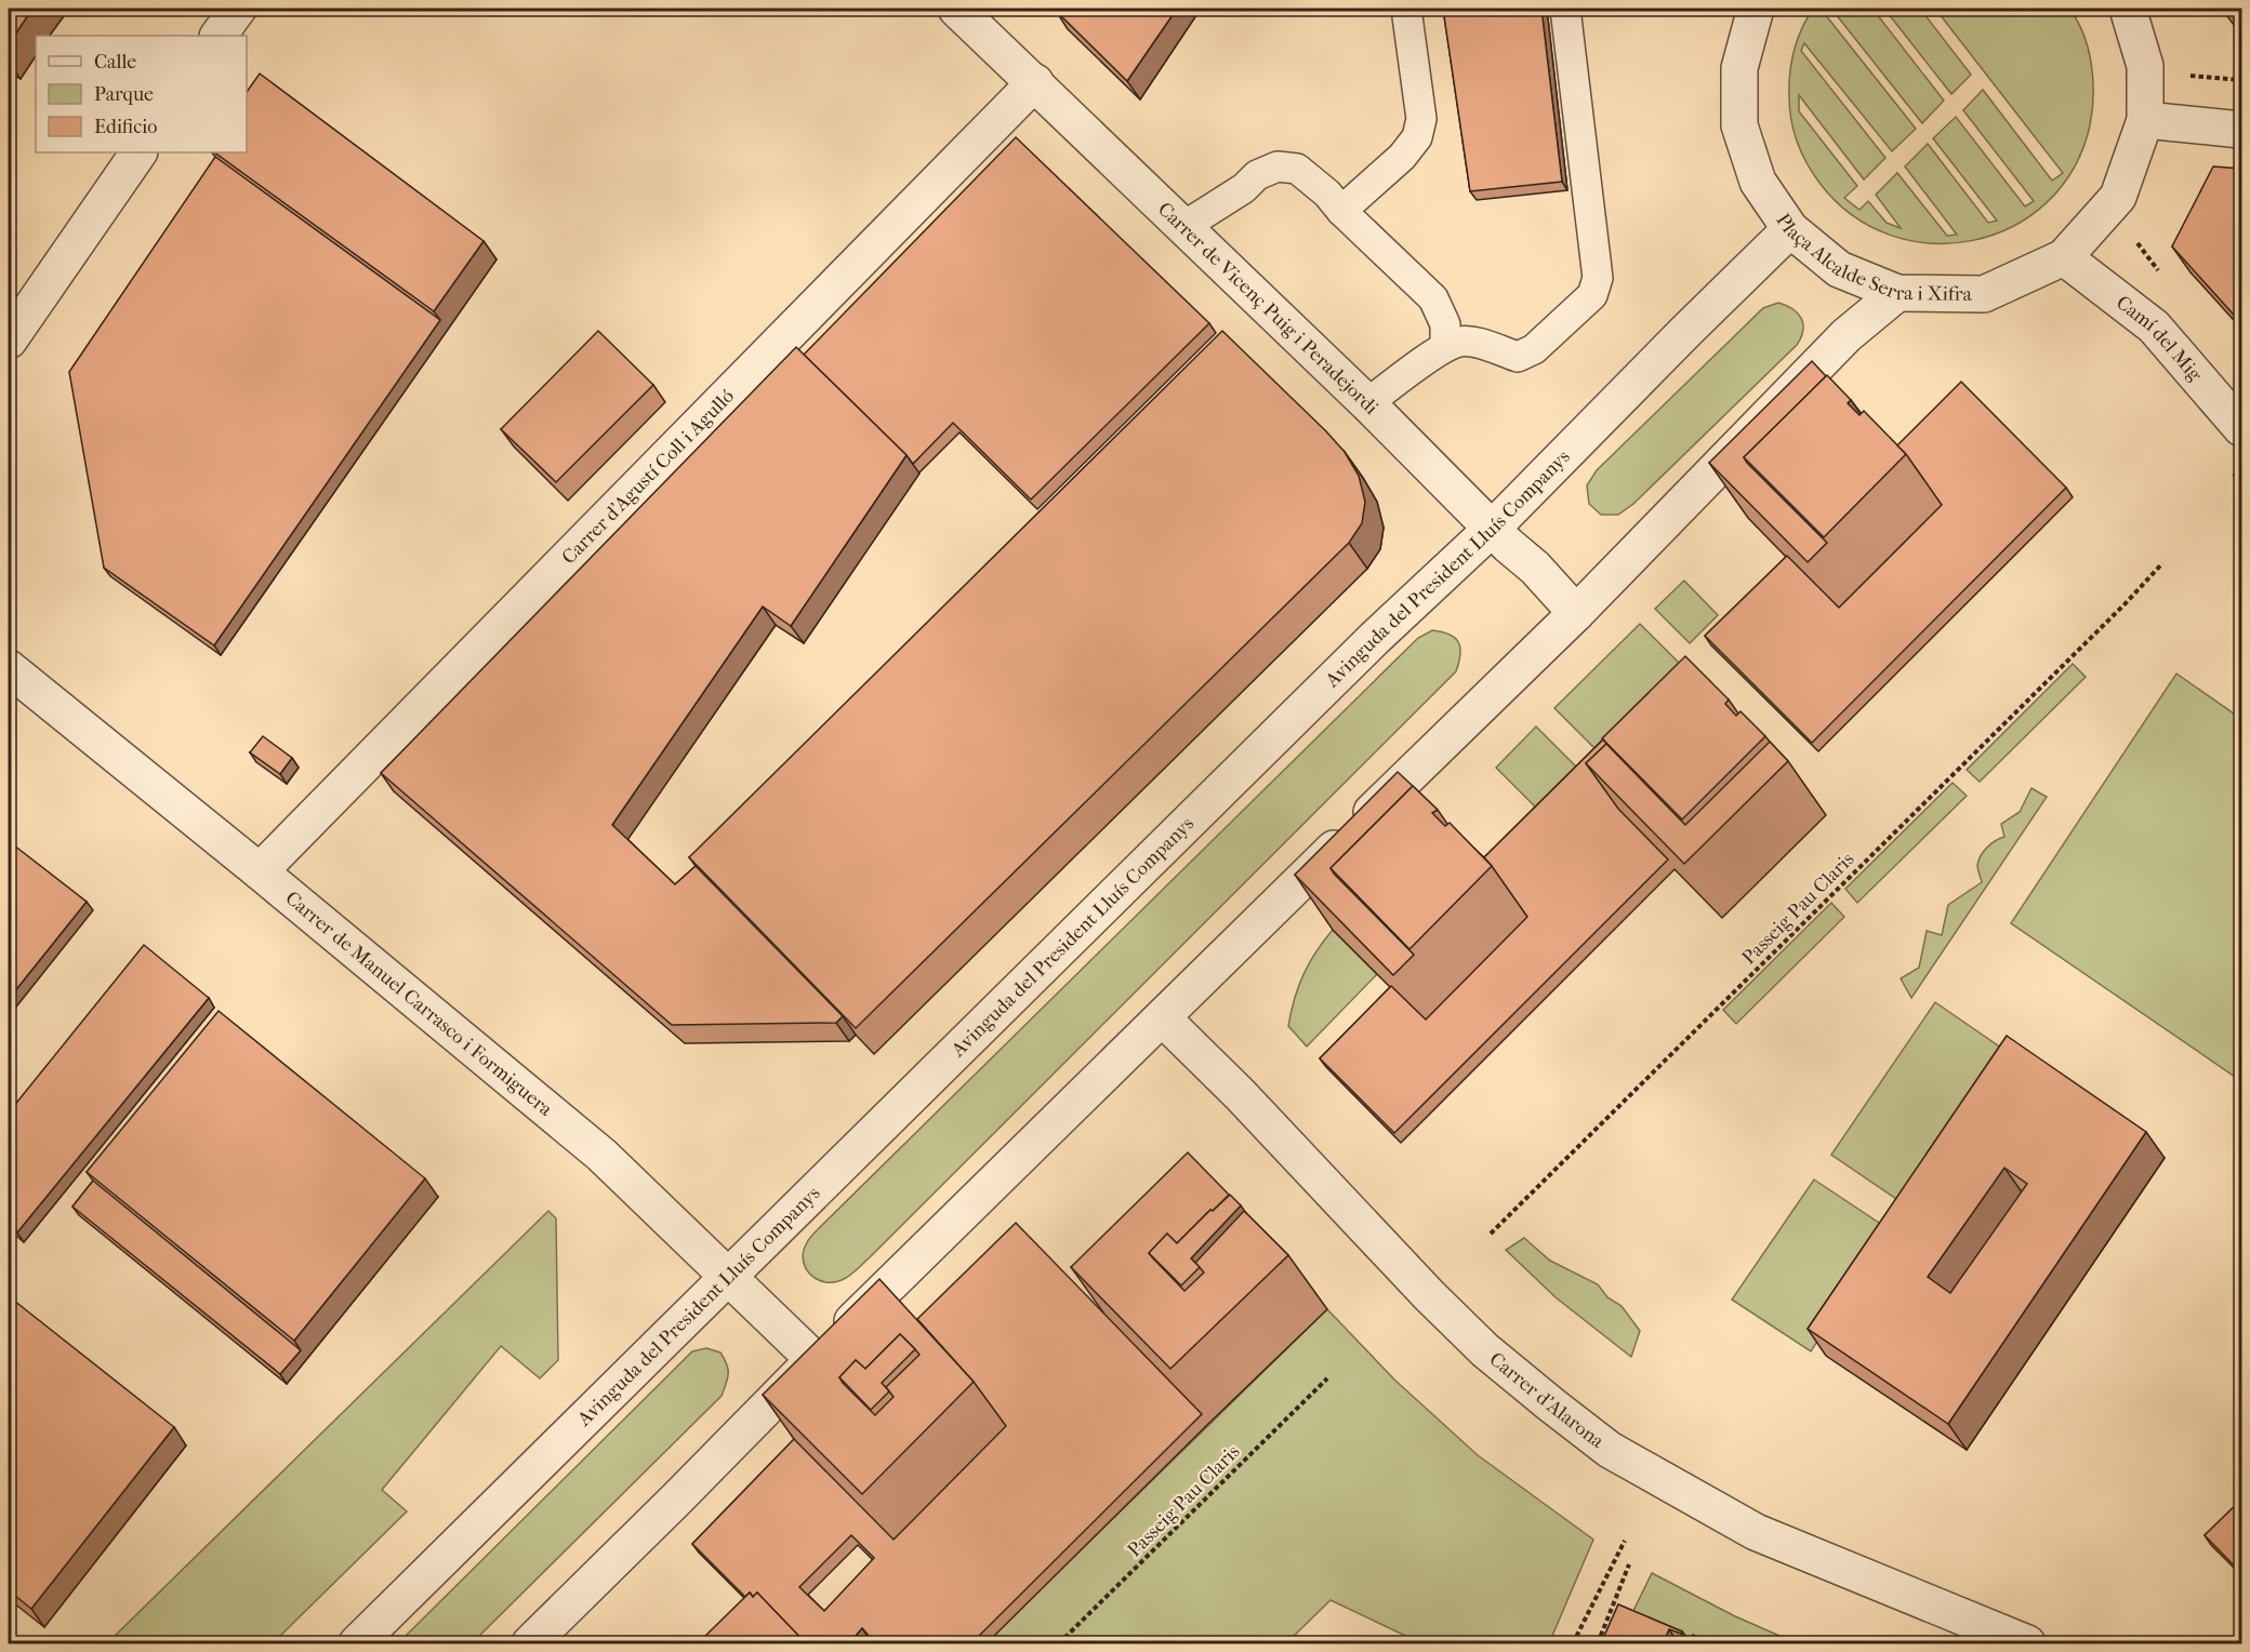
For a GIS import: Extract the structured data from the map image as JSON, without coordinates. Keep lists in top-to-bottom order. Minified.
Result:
{"streets":{"street":["Plaça Alcalde Serra i Xifra","Carrer de Vicenç Puig i Peradejordi","Camí del Mig","Carrer d'Agustí Coll i Agulló","Avinguda del President Lluís Companys","Carrer de Manuel Carrasco i Formiguera","Carrer d'Alarona"],"path":["Passeig Pau Claris"]},"crossings":[["Plaça Alcalde Serra i Xifra","Camí del Mig"],["Plaça Alcalde Serra i Xifra","Avinguda del President Lluís Companys"],["Carrer de Vicenç Puig i Peradejordi","Carrer d'Agustí Coll i Agulló"],["Carrer de Vicenç Puig i Peradejordi","Avinguda del President Lluís Companys"],["Carrer d'Agustí Coll i Agulló","Carrer de Manuel Carrasco i Formiguera"],["Avinguda del President Lluís Companys","Carrer de Manuel Carrasco i Formiguera"]],"legend":["Calle","Parque","Edificio"]}
